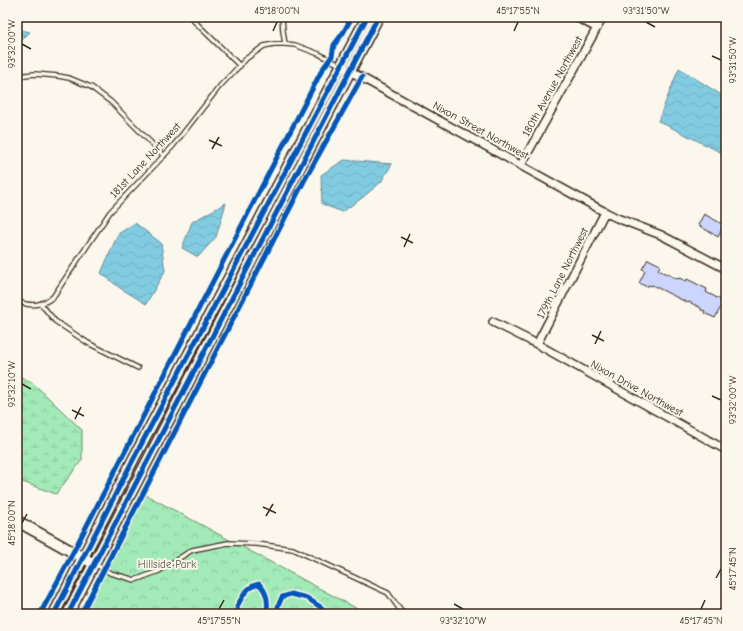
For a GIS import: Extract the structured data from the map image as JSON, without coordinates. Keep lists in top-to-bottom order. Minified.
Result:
{"streets":{"street":["180th Avenue Northwest","Nixon Street Northwest","179th Lane Northwest","Nixon Drive Northwest"],"lane":["181st Lane Northwest"]},"crossings":[["180th Avenue Northwest","Nixon Street Northwest"],["Nixon Street Northwest","181st Lane Northwest"],["Nixon Street Northwest","179th Lane Northwest"],["179th Lane Northwest","Nixon Drive Northwest"]],"parks":["Hillside Park"],"coordinates":["45°18'00\"N","45°17'55\"N","93°31'50\"W","93°32'00\"W","93°32'10\"W","45°17'45\"N"]}
